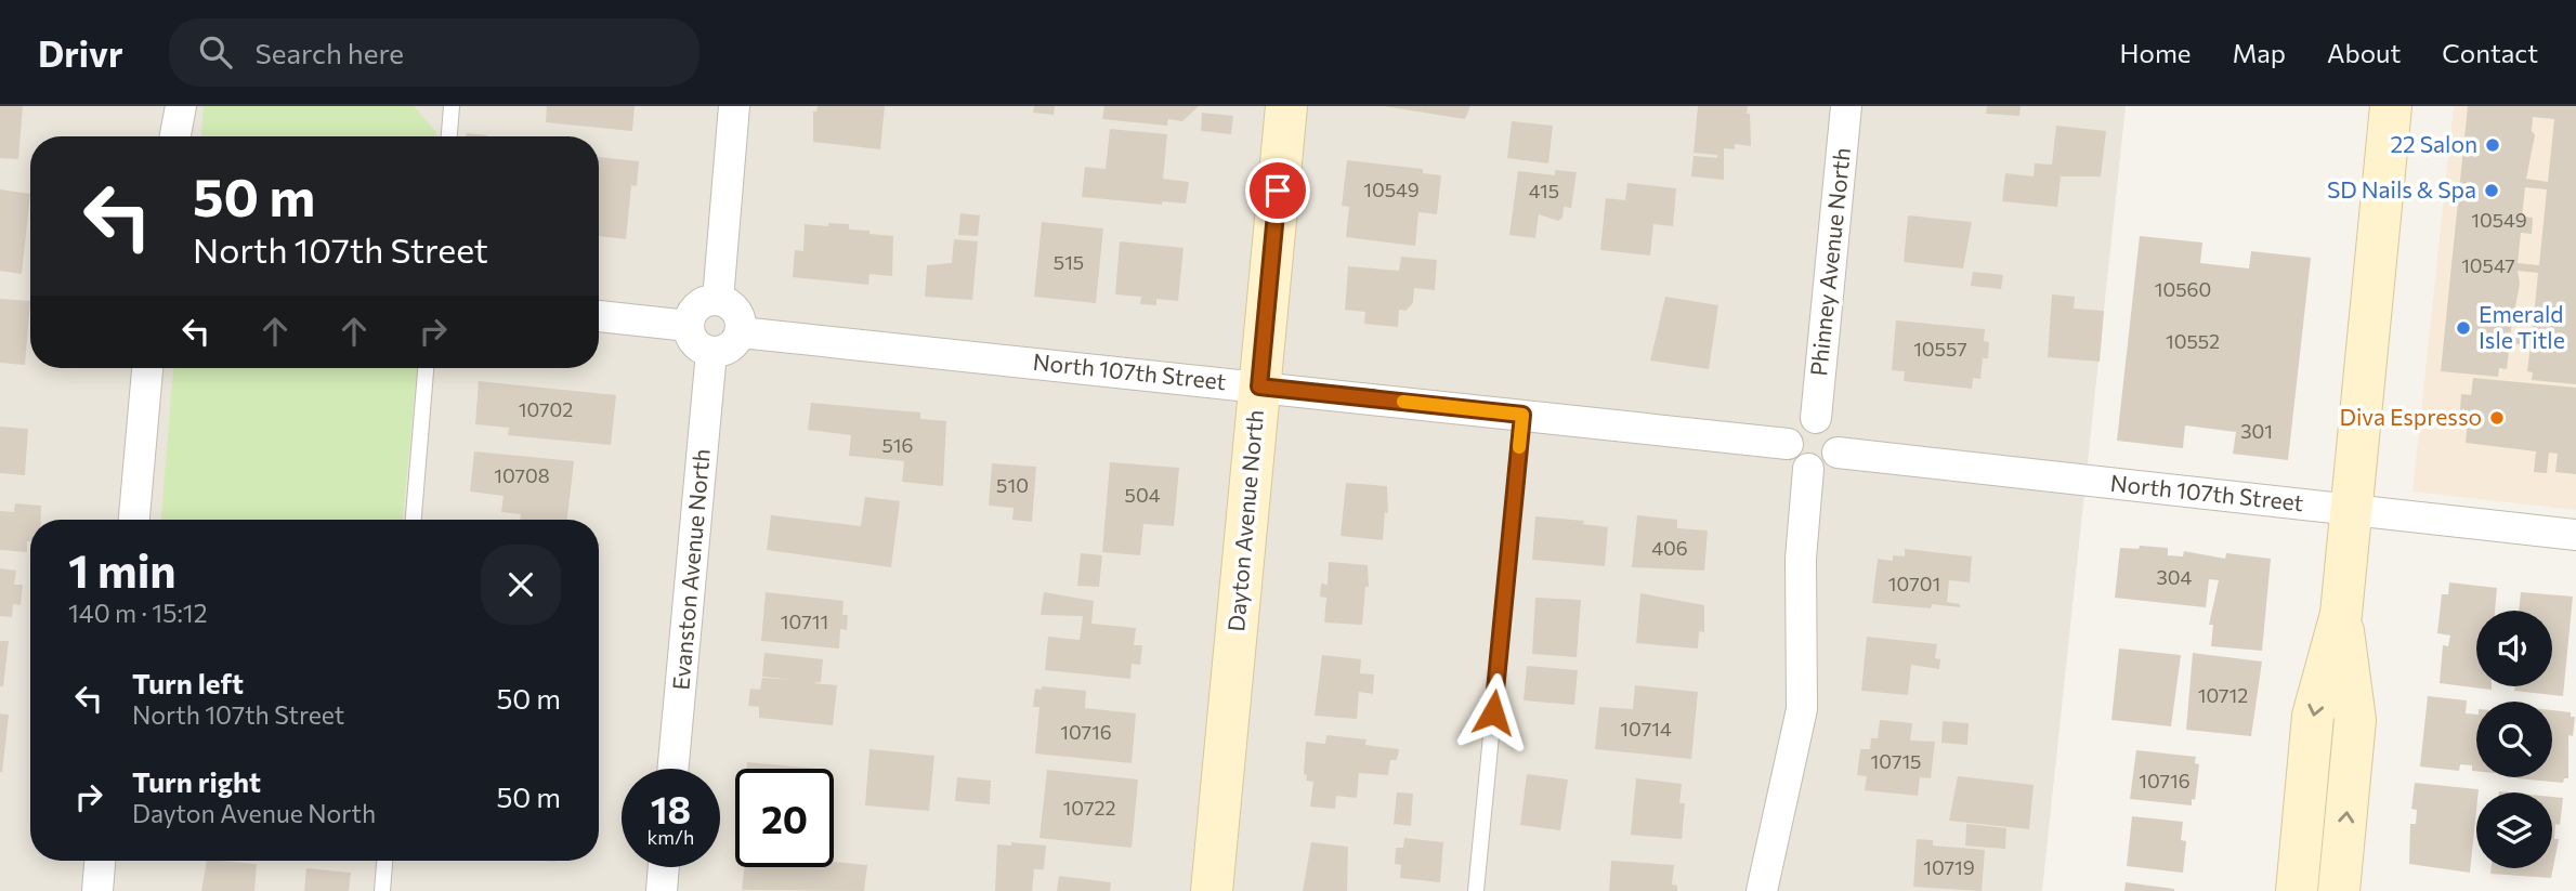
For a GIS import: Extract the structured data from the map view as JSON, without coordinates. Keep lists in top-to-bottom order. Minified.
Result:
{"streets":{"main road":["Dayton Avenue North"],"street":["Phinney Avenue North","North 107th Street","Evanston Avenue North"]},"crossings":[["Phinney Avenue North","North 107th Street"],["North 107th Street","Dayton Avenue North"],["North 107th Street","Evanston Avenue North"]],"places":["22 Salon","SD Nails & Spa","Emerald Isle Title","Diva Espresso"],"house_numbers":["10549","415","10549","515","10547","10560","10552","10557","10702","301","516","10708","510","504","406","304","10701","10711","10712","10714","10716","10715","10716","10722","10719"],"page":{"header":"Drivr","search":"Search here","nav":["Home","Map","About","Contact"],"turn":["50 m","North 107th Street"],"heading":["1 min","140 m · 15:12"],"list":[{"name":"Turn left","note":"North 107th Street","value":"50 m"},{"name":"Turn right","note":"Dayton Avenue North","value":"50 m"}],"speed":"18 km/h","limit":"20"}}
